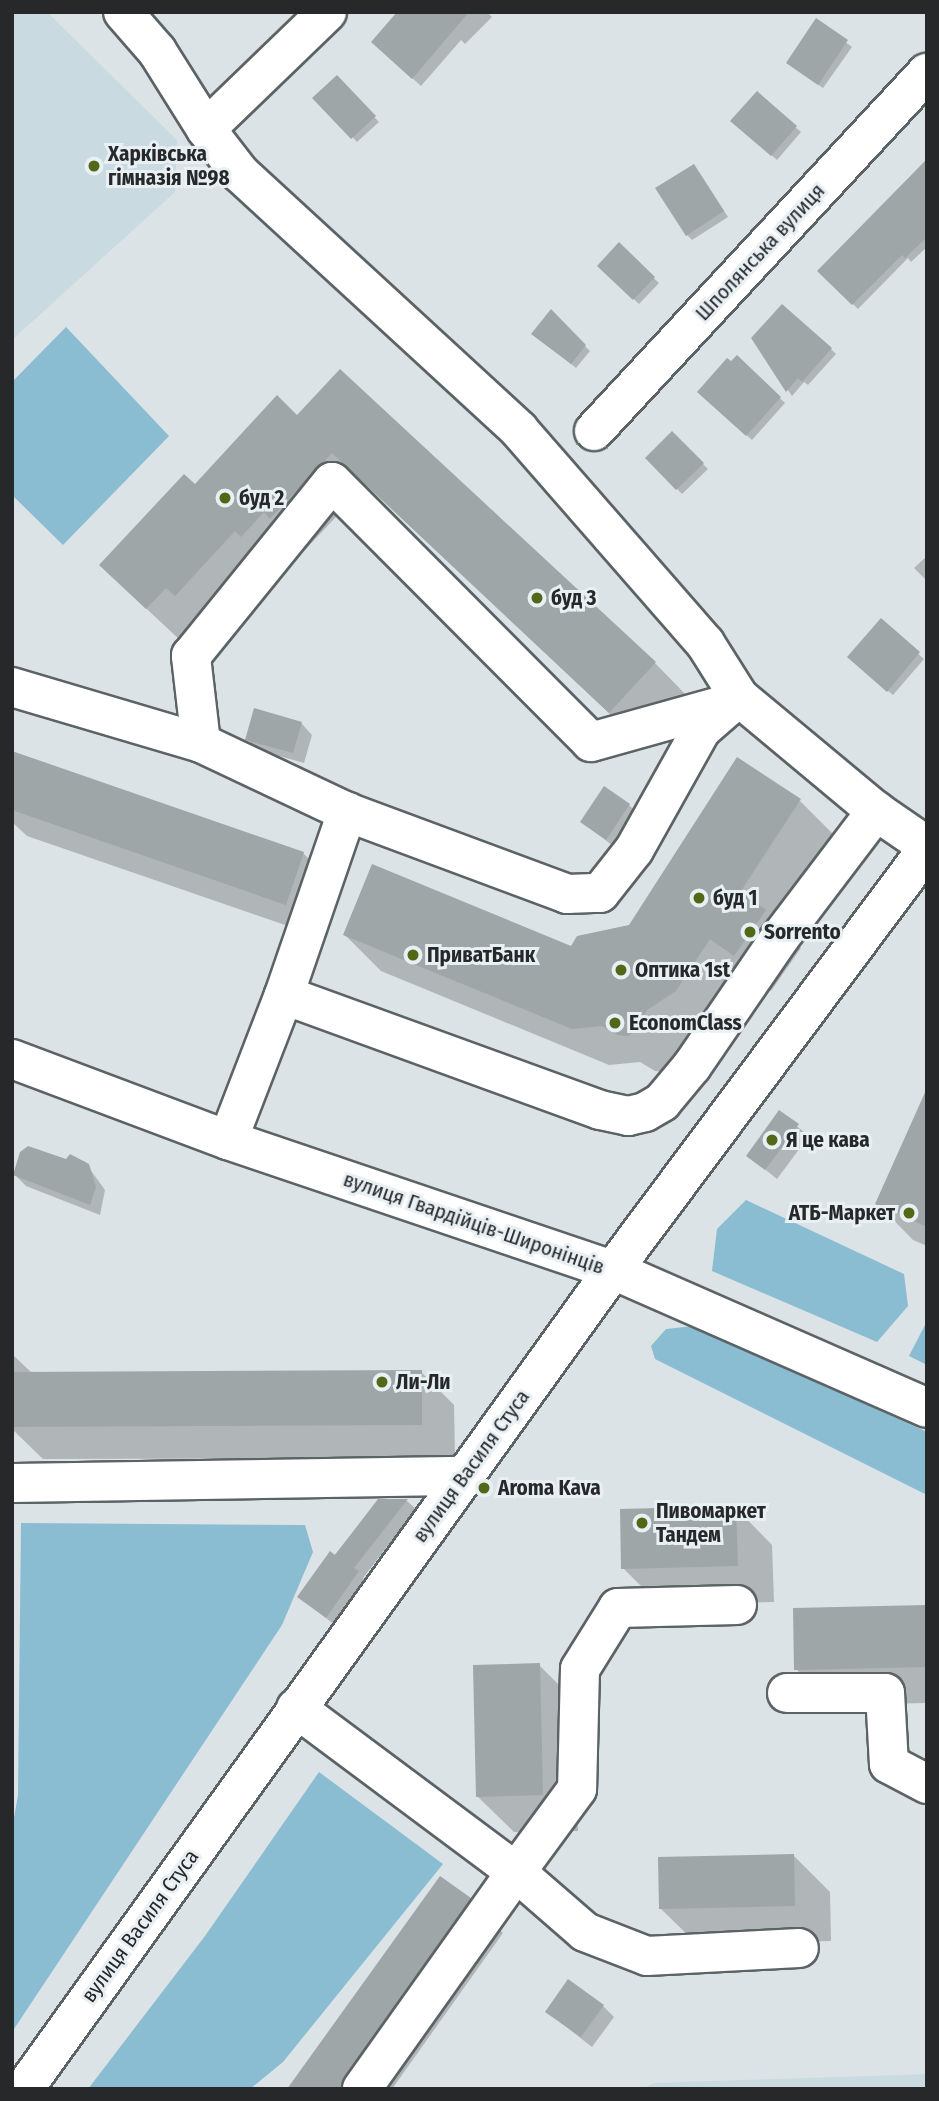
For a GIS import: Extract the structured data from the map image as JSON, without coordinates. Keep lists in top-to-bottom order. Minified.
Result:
{"streets":{"street":["Шполянська вулиця","вулиця Гвардійців-Широнінців","вулиця Василя Стуса"]},"crossings":[["вулиця Гвардійців-Широнінців","вулиця Василя Стуса"]],"places":["Харківська гімназія №98","буд 2","буд 3","буд 1","Sorrento","ПриватБанк","Оптика 1st","EconomClass","Я це кава","АТБ-Маркет","Ли-Ли","Aroma Kava","Пивомаркет Тандем"]}
